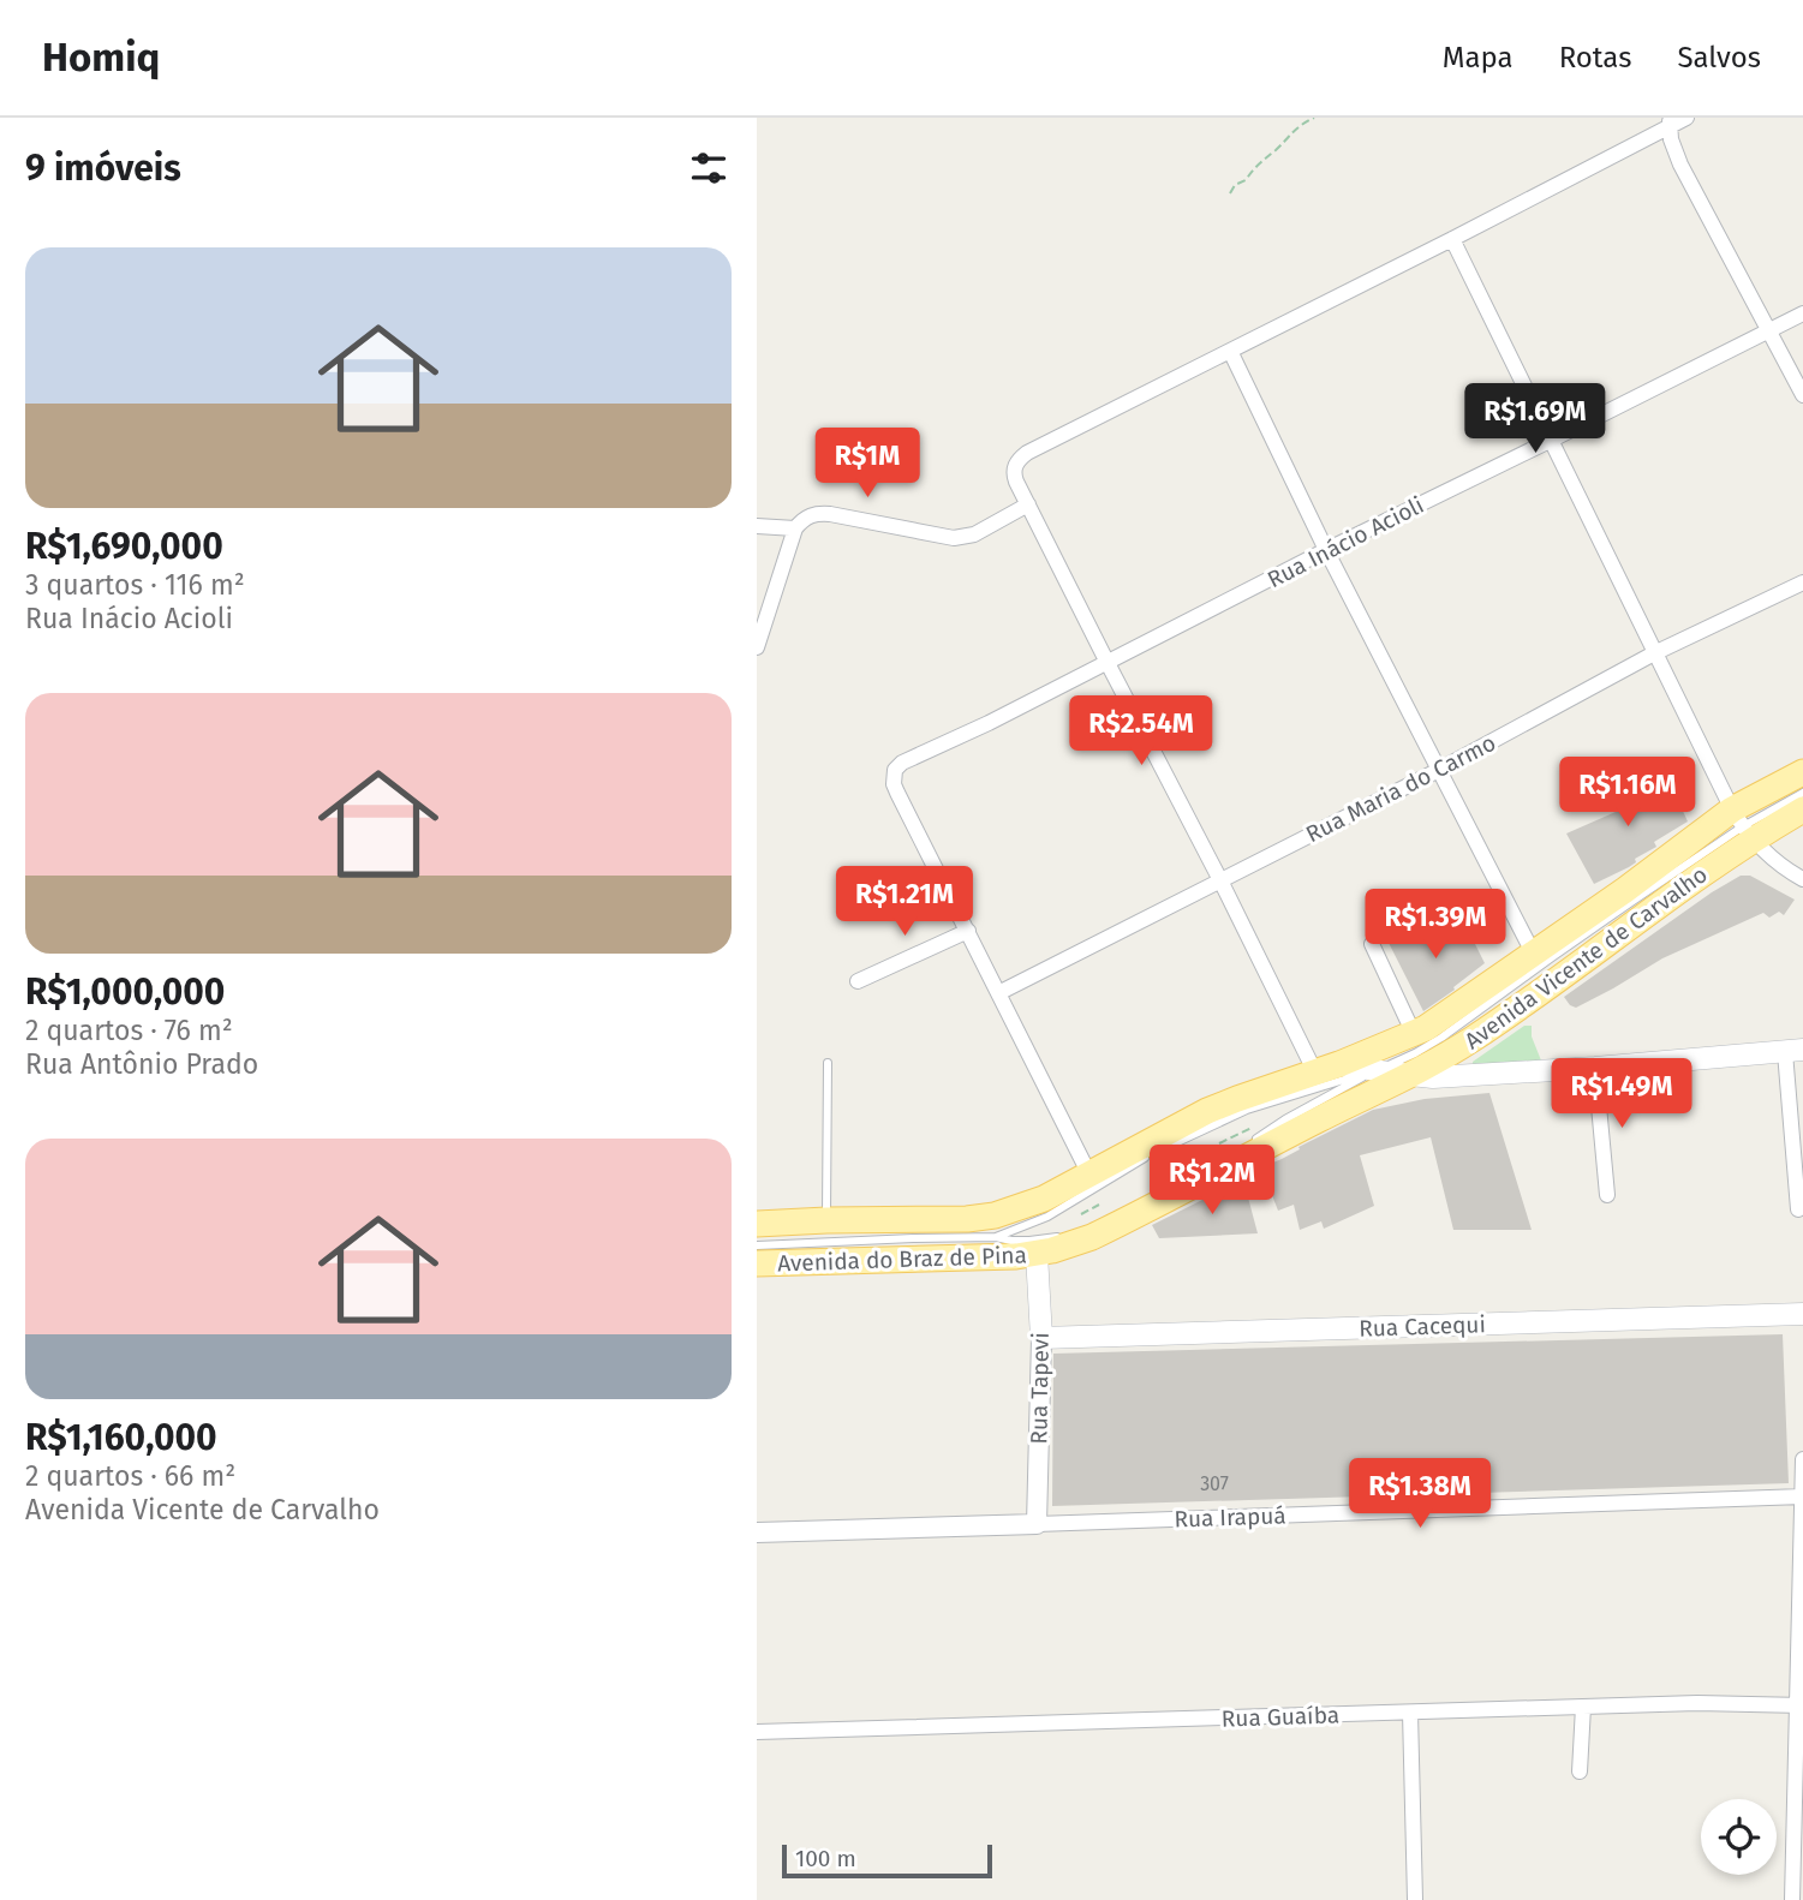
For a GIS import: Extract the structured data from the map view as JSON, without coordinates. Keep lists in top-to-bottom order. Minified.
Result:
{"streets":{"main road":["Avenida Vicente de Carvalho","Avenida do Braz de Pina","Rua Cacequi","Rua Tapevi"],"street":["Rua Inácio Acioli","Rua Maria do Carmo","Rua Irapuá","Rua Guaíba"]},"crossings":[["Avenida Vicente de Carvalho","Avenida do Braz de Pina"],["Avenida do Braz de Pina","Rua Tapevi"],["Rua Cacequi","Rua Tapevi"],["Rua Tapevi","Rua Irapuá"]],"house_numbers":["307"],"scale_bar":"100 m","page":{"header":"Homiq","nav":["Mapa","Rotas","Salvos"],"heading":"9 imóveis","list":[{"name":"R$1,690,000","note":"3 quartos · 116 m² · Rua Inácio Acioli"},{"name":"R$1,000,000","note":"2 quartos · 76 m² · Rua Antônio Prado"},{"name":"R$1,160,000","note":"2 quartos · 66 m² · Avenida Vicente de Carvalho"}],"price":["R$1.69M","R$1M","R$2.54M","R$1.16M","R$1.21M","R$1.39M","R$1.49M","R$1.2M","R$1.38M"],"scale":"100 m"}}
